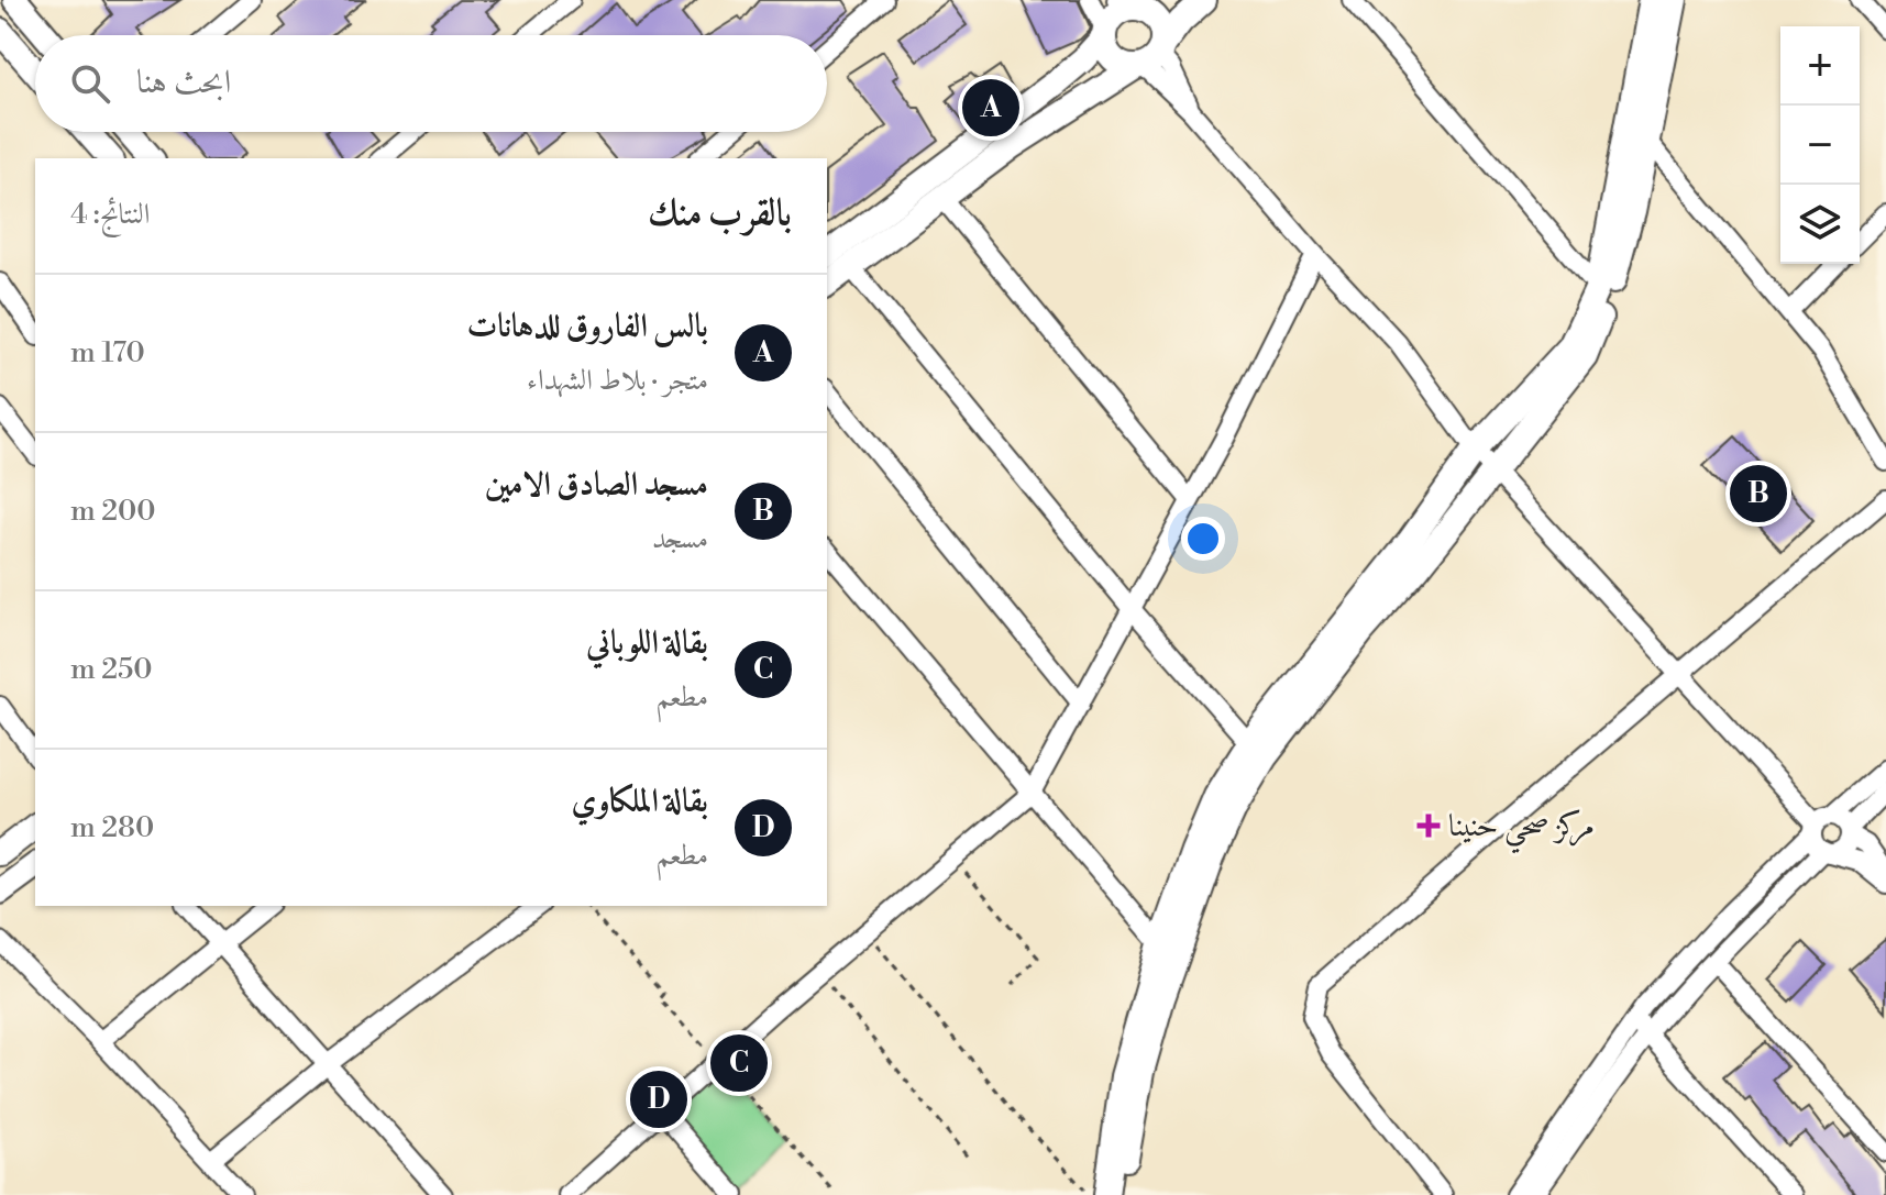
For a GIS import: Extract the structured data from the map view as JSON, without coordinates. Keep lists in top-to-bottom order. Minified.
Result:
{"places":{"health":["مركز صحي حنينا"]},"page":{"map_buttons":["+","−"],"search":"ابحث هنا","pins":["A","B","C","D"],"heading":["بالقرب منك","النتائج: 4"],"list":[{"mark":"A","name":"بالس الفاروق للدهانات","note":"متجر · بلاط الشهداء","value":"170 m"},{"mark":"B","name":"مسجد الصادق الامين","note":"مسجد","value":"200 m"},{"mark":"C","name":"بقالة اللوباني","note":"مطعم","value":"250 m"},{"mark":"D","name":"بقالة الملكاوي","note":"مطعم","value":"280 m"}]}}
